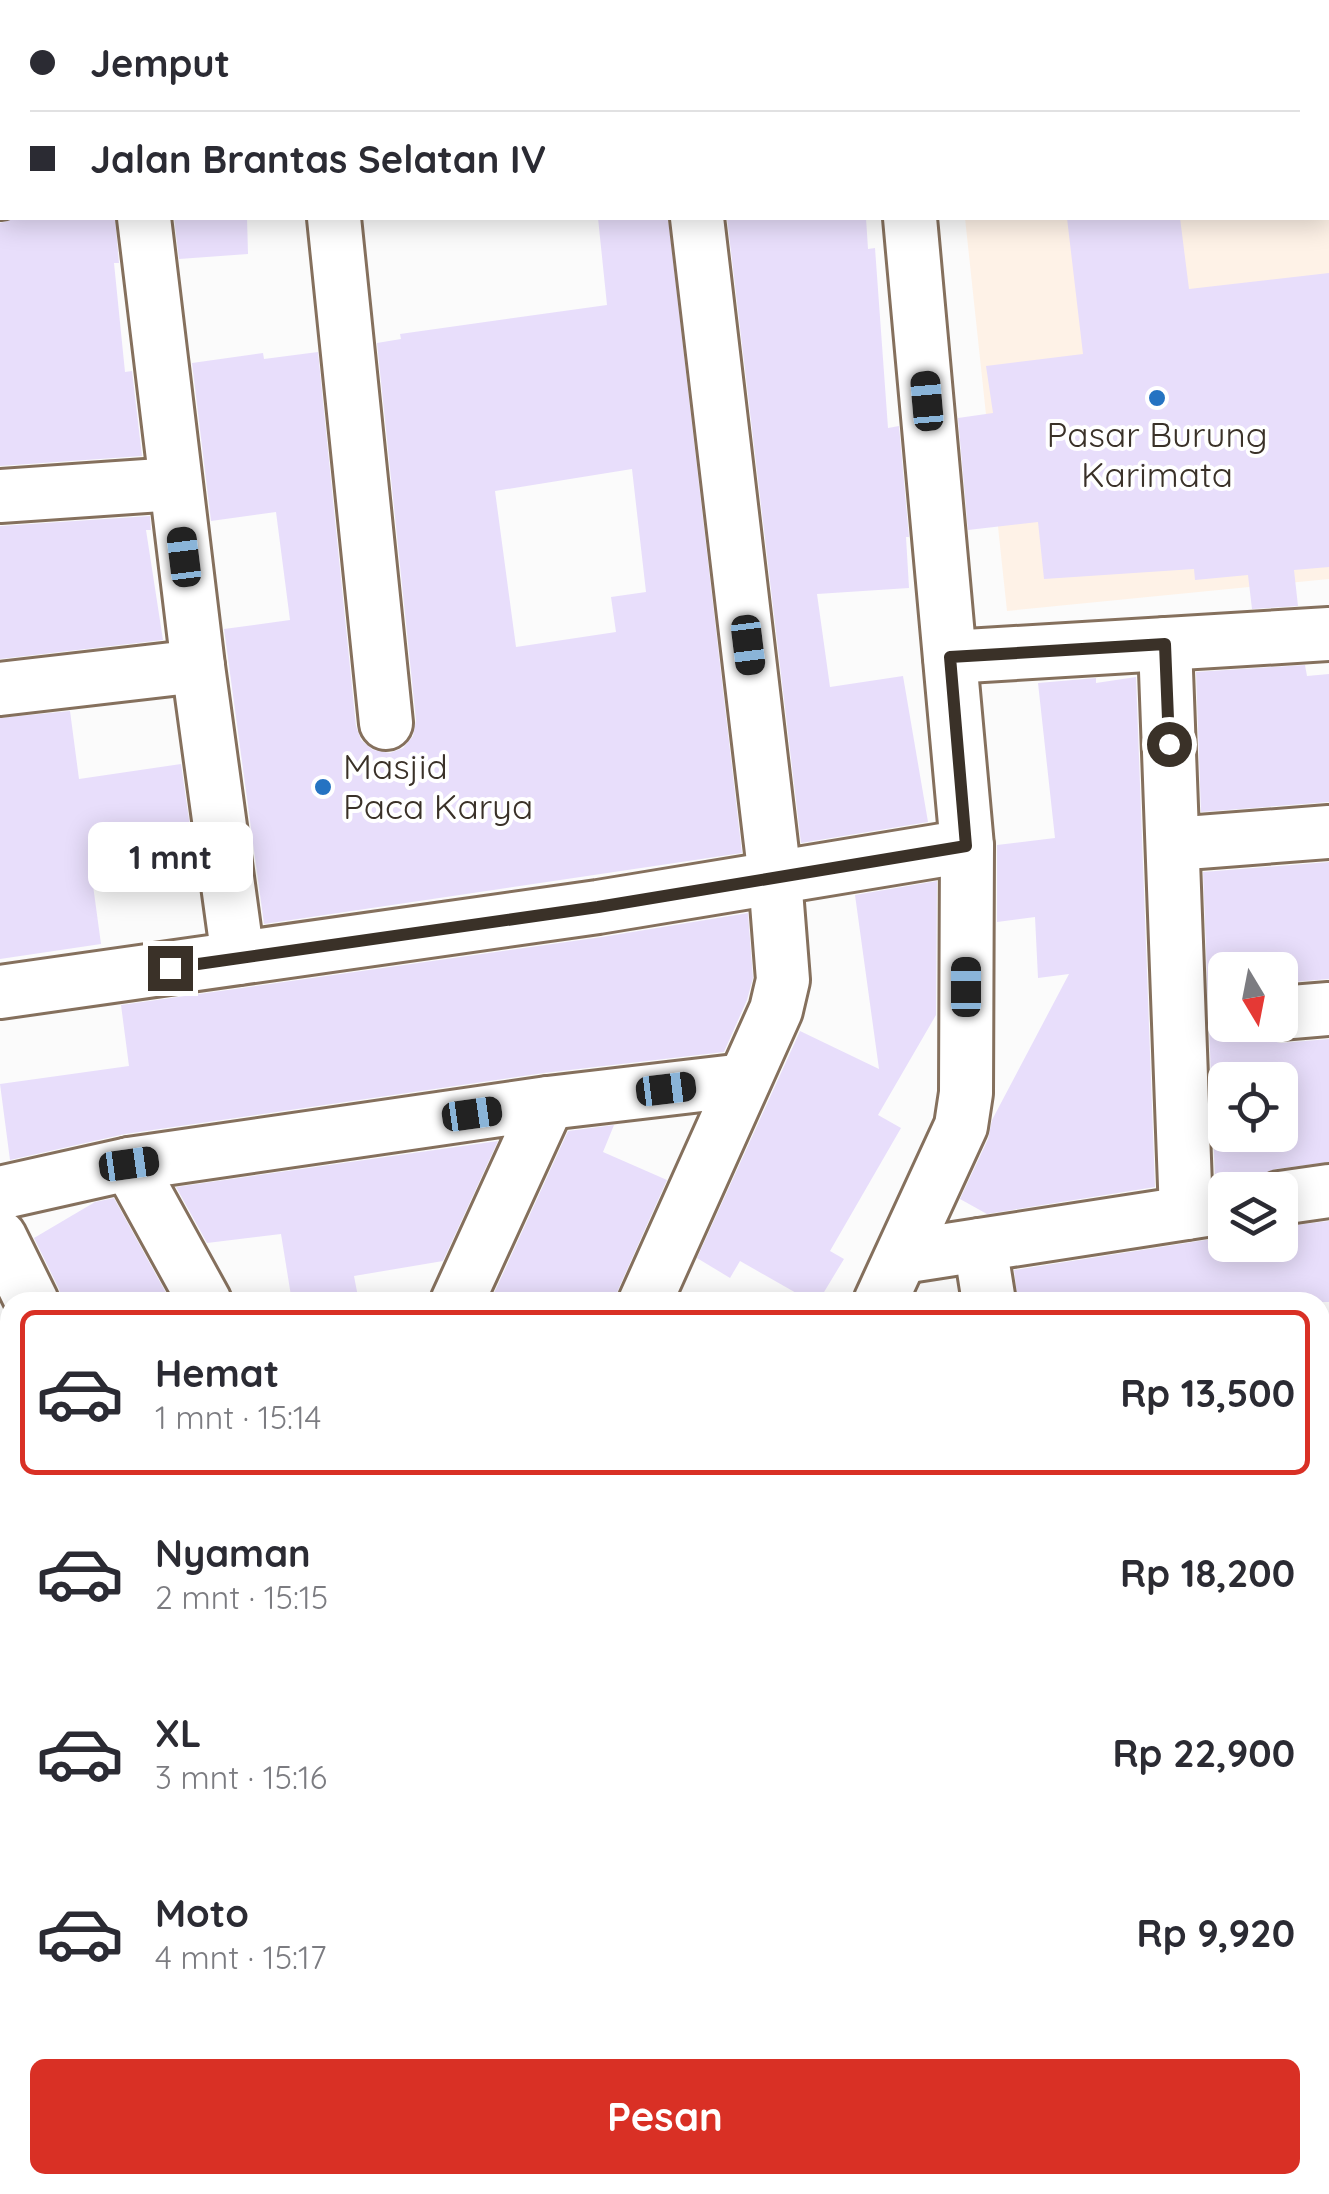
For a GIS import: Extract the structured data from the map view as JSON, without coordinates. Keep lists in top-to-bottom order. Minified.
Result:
{"places":["Pasar Burung Karimata","Masjid Paca Karya"],"north":"bottom","page":{"banner":["Jemput","Jalan Brantas Selatan IV"],"bubble":"1 mnt","list":[{"name":"Hemat","note":"1 mnt · 15:14","value":"Rp 13,500"},{"name":"Nyaman","note":"2 mnt · 15:15","value":"Rp 18,200"},{"name":"XL","note":"3 mnt · 15:16","value":"Rp 22,900"},{"name":"Moto","note":"4 mnt · 15:17","value":"Rp 9,920"}],"buttons":"Pesan"}}
